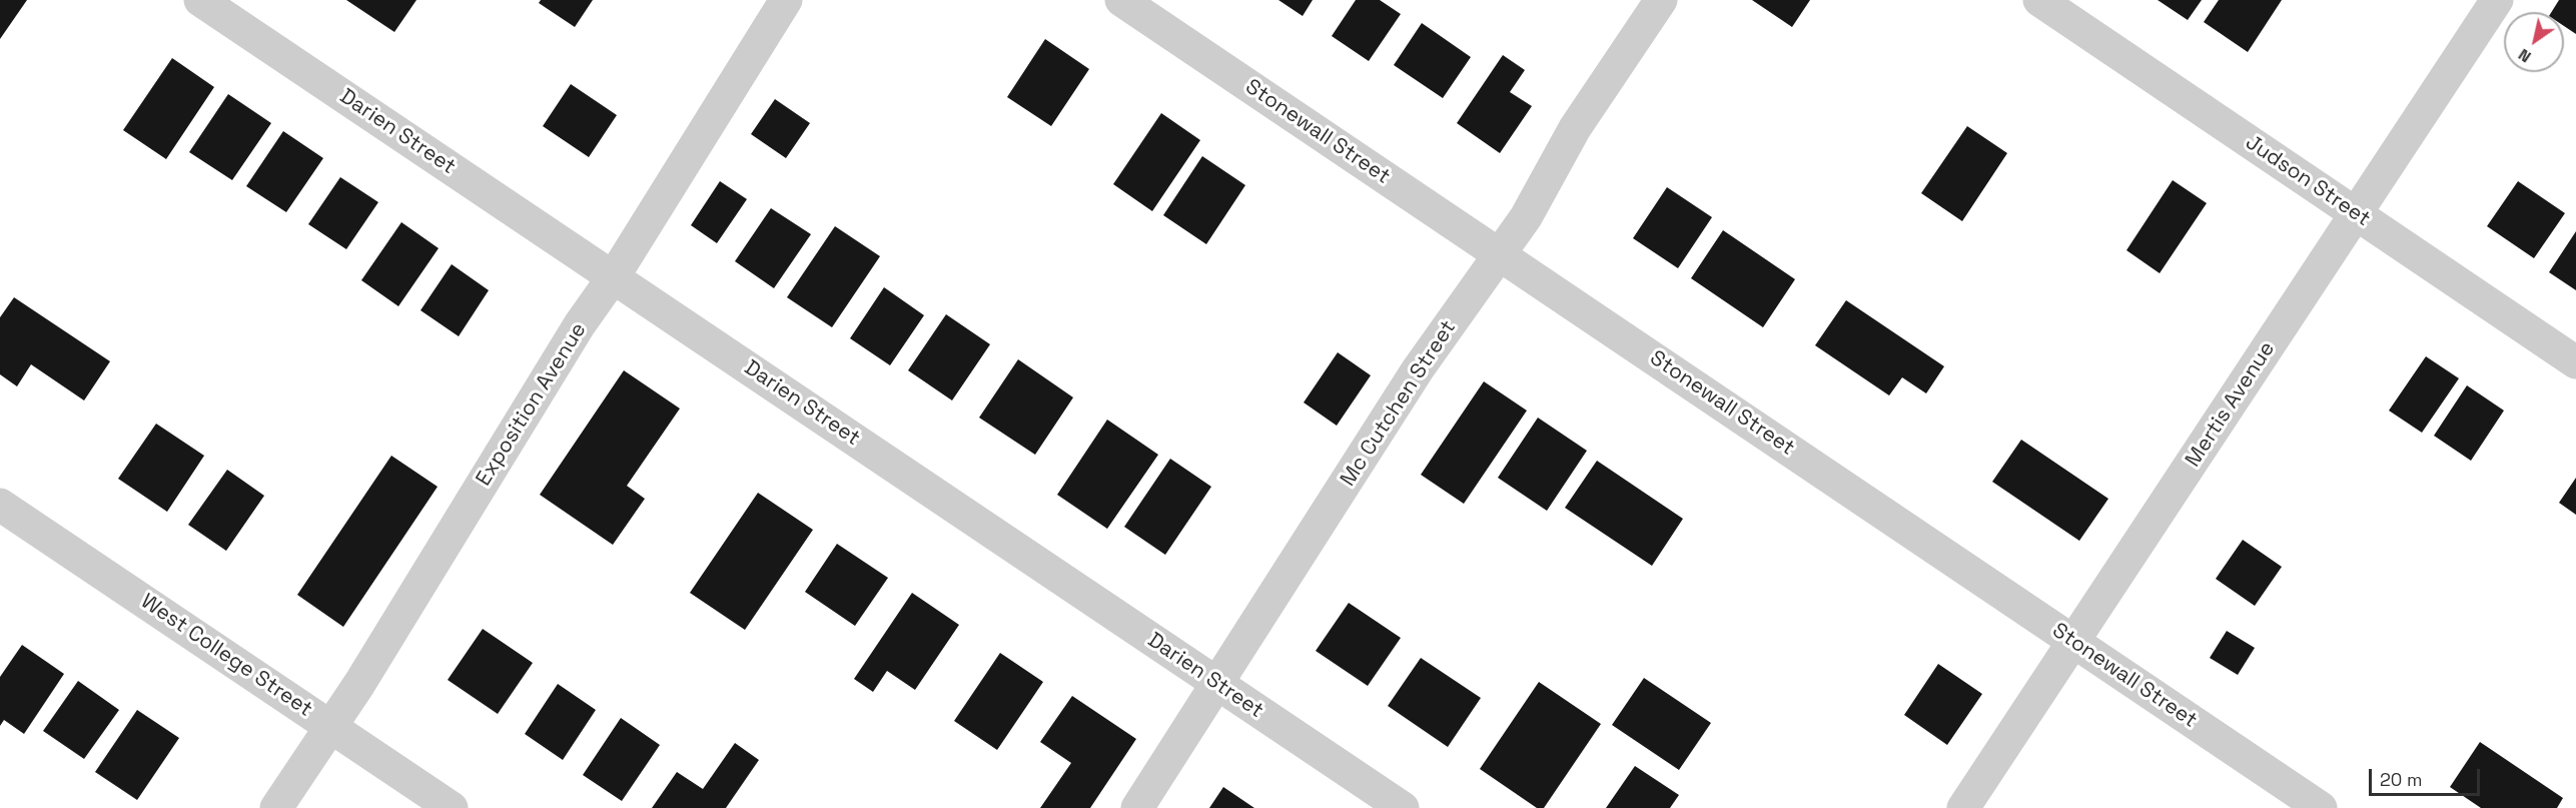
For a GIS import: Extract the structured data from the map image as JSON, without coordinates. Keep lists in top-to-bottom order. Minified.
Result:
{"streets":{"street":["Darien Street","Stonewall Street","Judson Street","Mc Cutchen Street","Exposition Avenue","Mertis Avenue","West College Street"]},"crossings":[["Darien Street","Mc Cutchen Street"],["Darien Street","Exposition Avenue"],["Stonewall Street","Mc Cutchen Street"],["Stonewall Street","Mertis Avenue"],["Judson Street","Mertis Avenue"],["Exposition Avenue","West College Street"]],"scale_bar":"20 m","north":"bottom left"}
